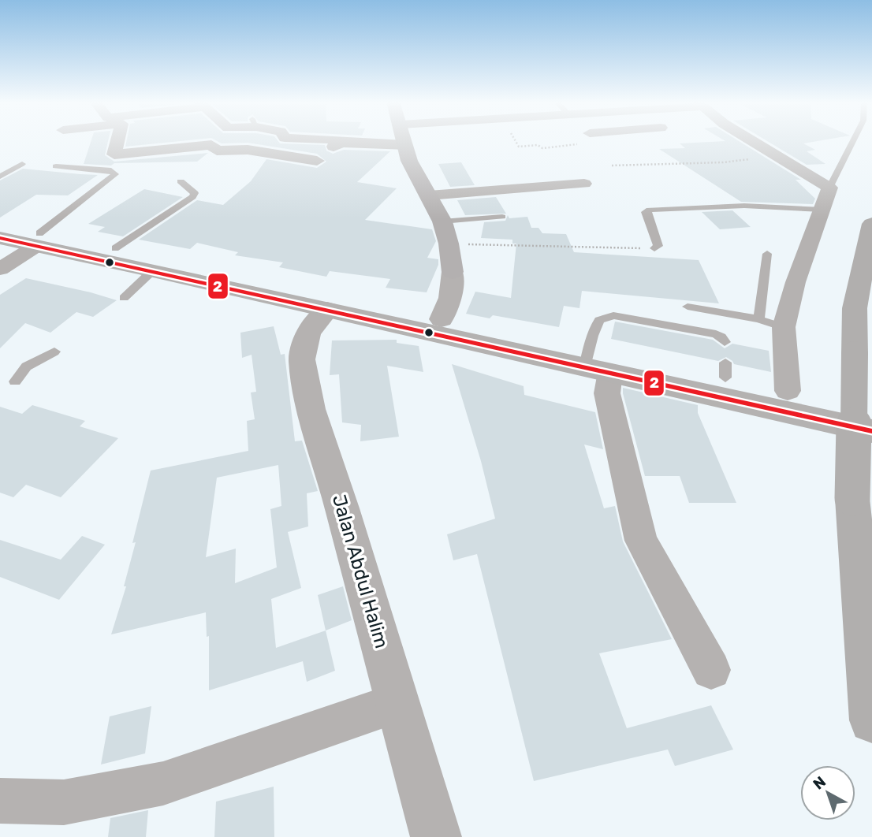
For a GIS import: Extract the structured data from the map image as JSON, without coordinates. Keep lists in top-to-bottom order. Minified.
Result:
{"streets":{"street":["Jalan Abdul Halim"]},"lines":["transit line 2"],"north":"top left"}
